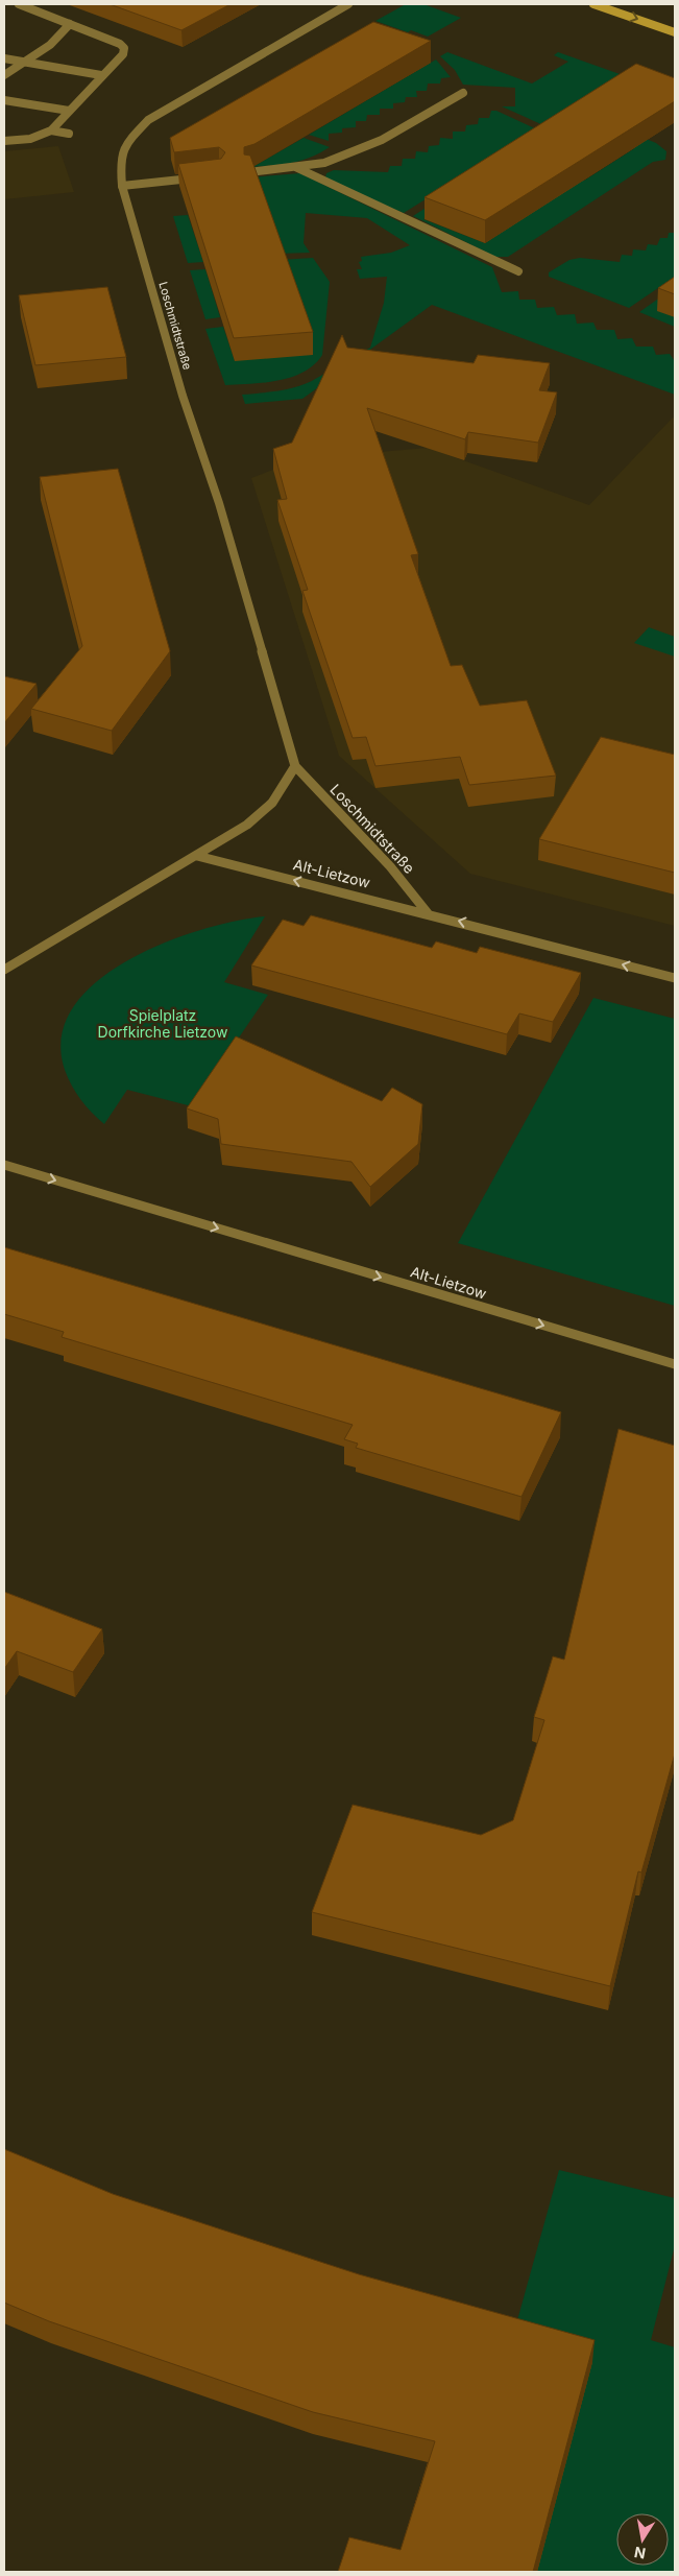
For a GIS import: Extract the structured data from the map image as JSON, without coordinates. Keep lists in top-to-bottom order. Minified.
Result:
{"streets":{"street":["Loschmidtstraße","Alt-Lietzow"]},"crossings":[["Loschmidtstraße","Alt-Lietzow"]],"parks":["Spielplatz Dorfkirche Lietzow"],"north":"bottom"}
